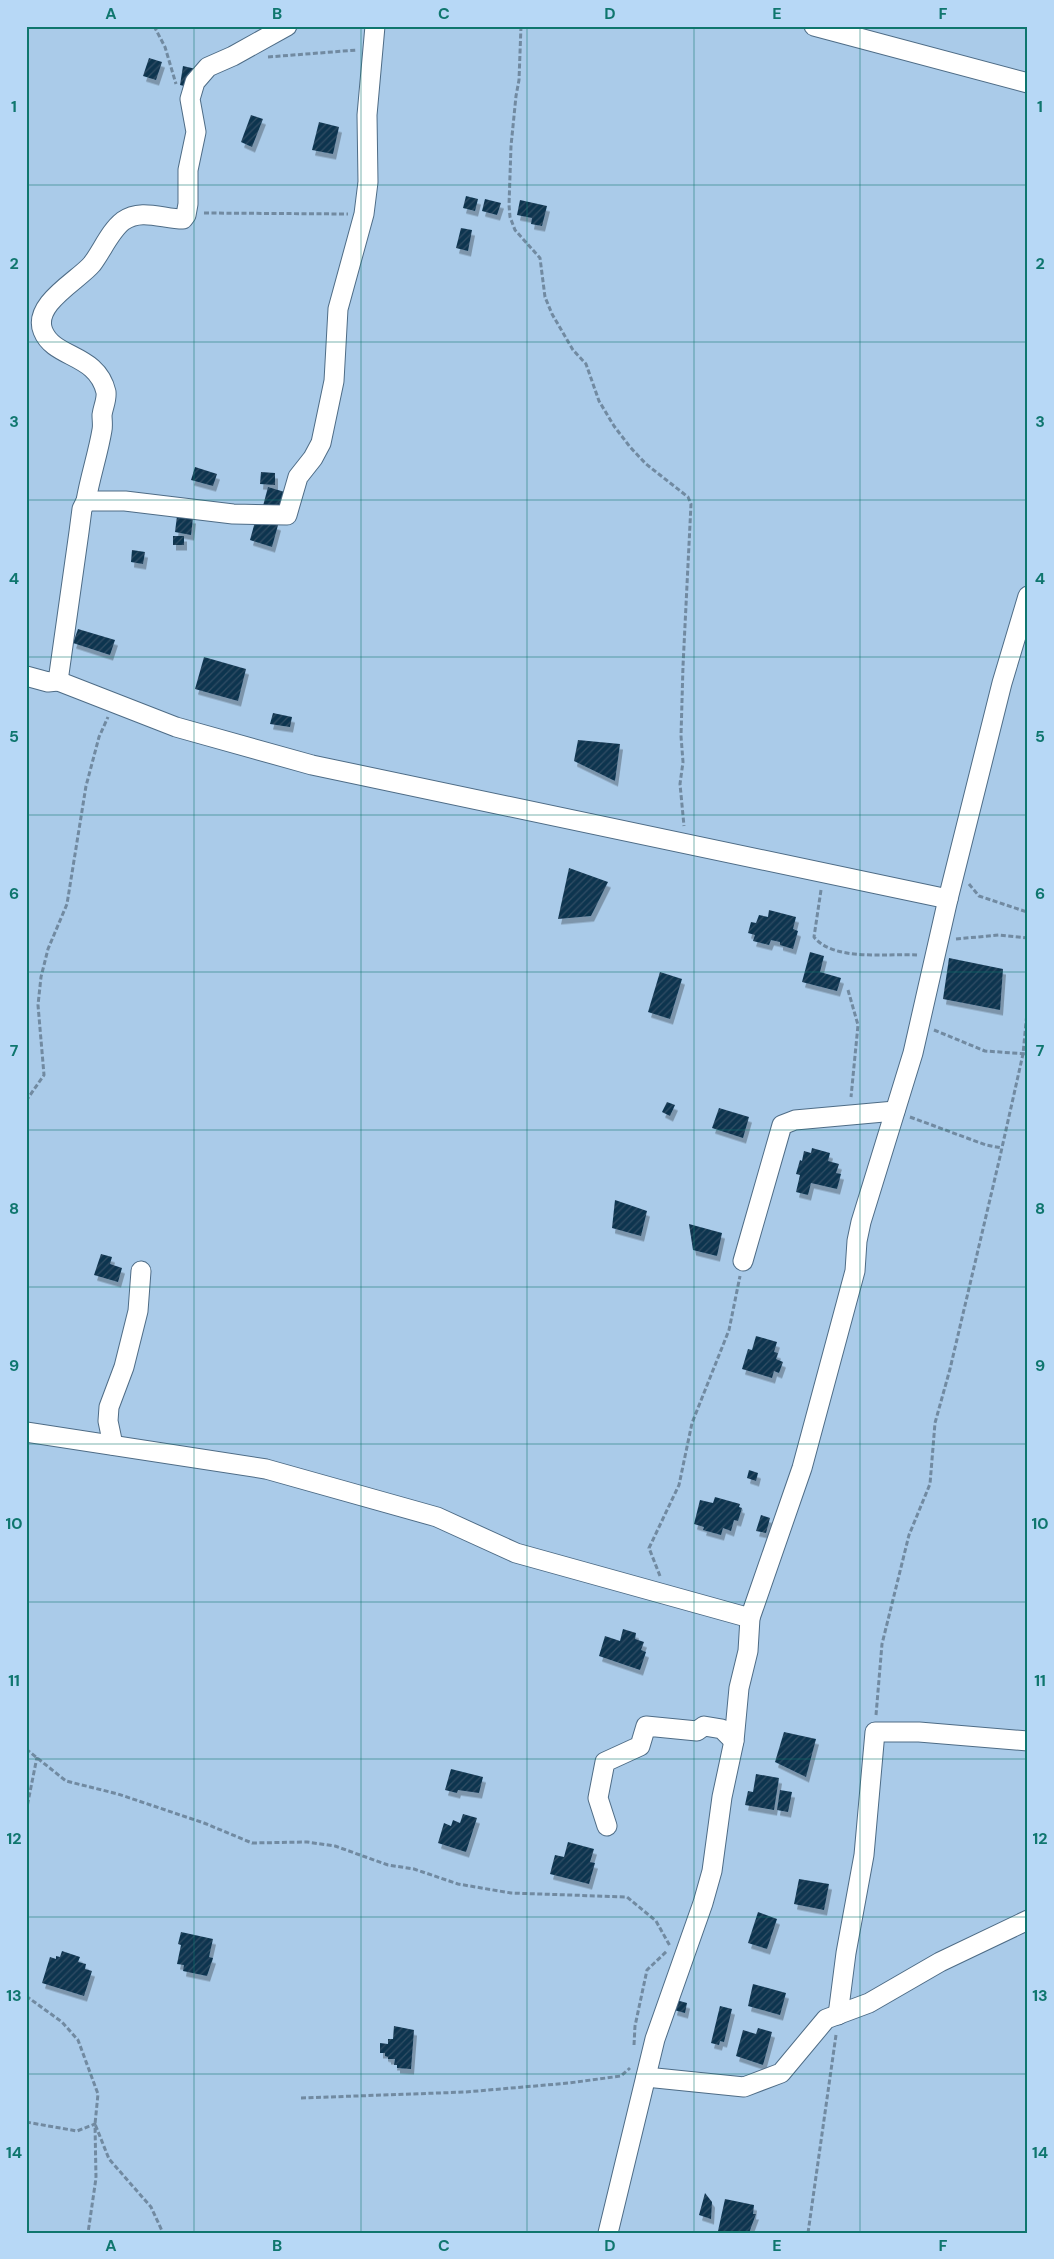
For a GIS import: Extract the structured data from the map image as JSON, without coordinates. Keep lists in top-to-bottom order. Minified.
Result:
{"grid":{"columns":["A","B","C","D","E","F"],"rows":["1","2","3","4","5","6","7","8","9","10","11","12","13","14"]}}
